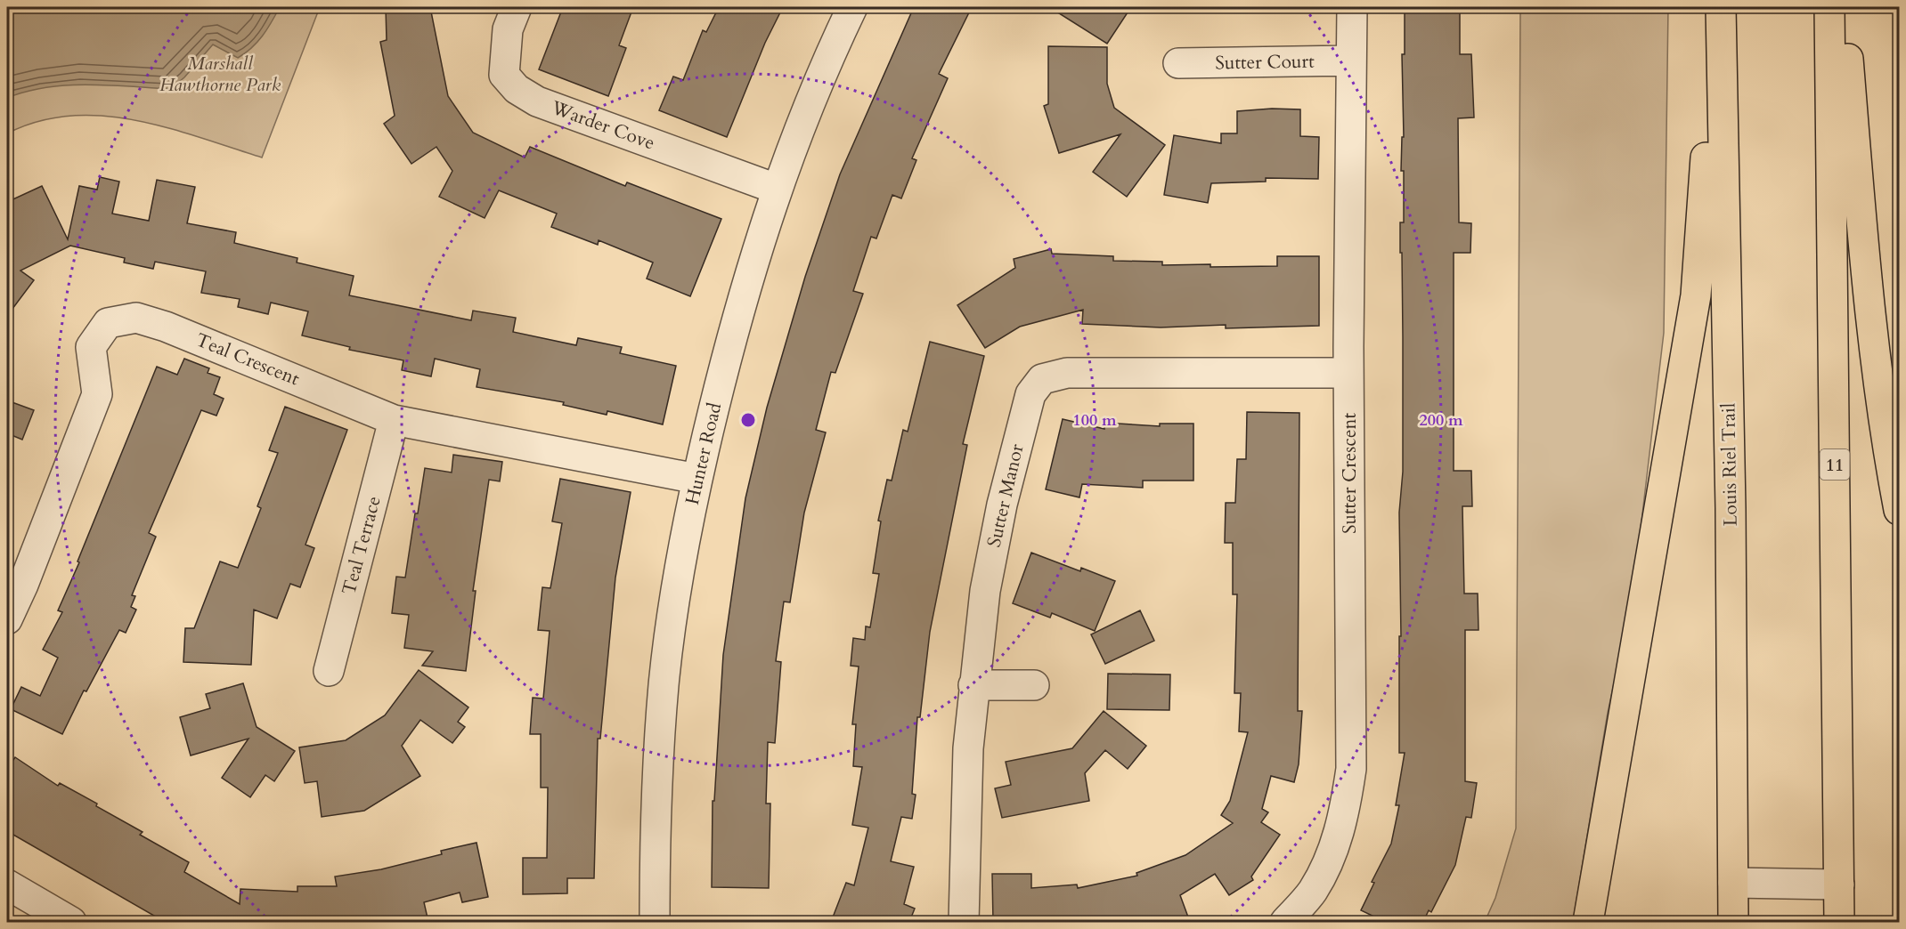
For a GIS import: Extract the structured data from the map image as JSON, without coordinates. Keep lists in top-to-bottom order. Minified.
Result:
{"streets":{"highway":["Louis Riel Trail","11"],"street":["Sutter Court","Warder Cove","Teal Crescent","Hunter Road","Sutter Crescent","Sutter Manor","Teal Terrace"]},"crossings":[["Sutter Court","Sutter Crescent"],["Warder Cove","Hunter Road"],["Teal Crescent","Hunter Road"],["Teal Crescent","Teal Terrace"],["Sutter Crescent","Sutter Manor"]],"parks":["Marshall Hawthorne Park"],"rings":["100 m","200 m"]}
